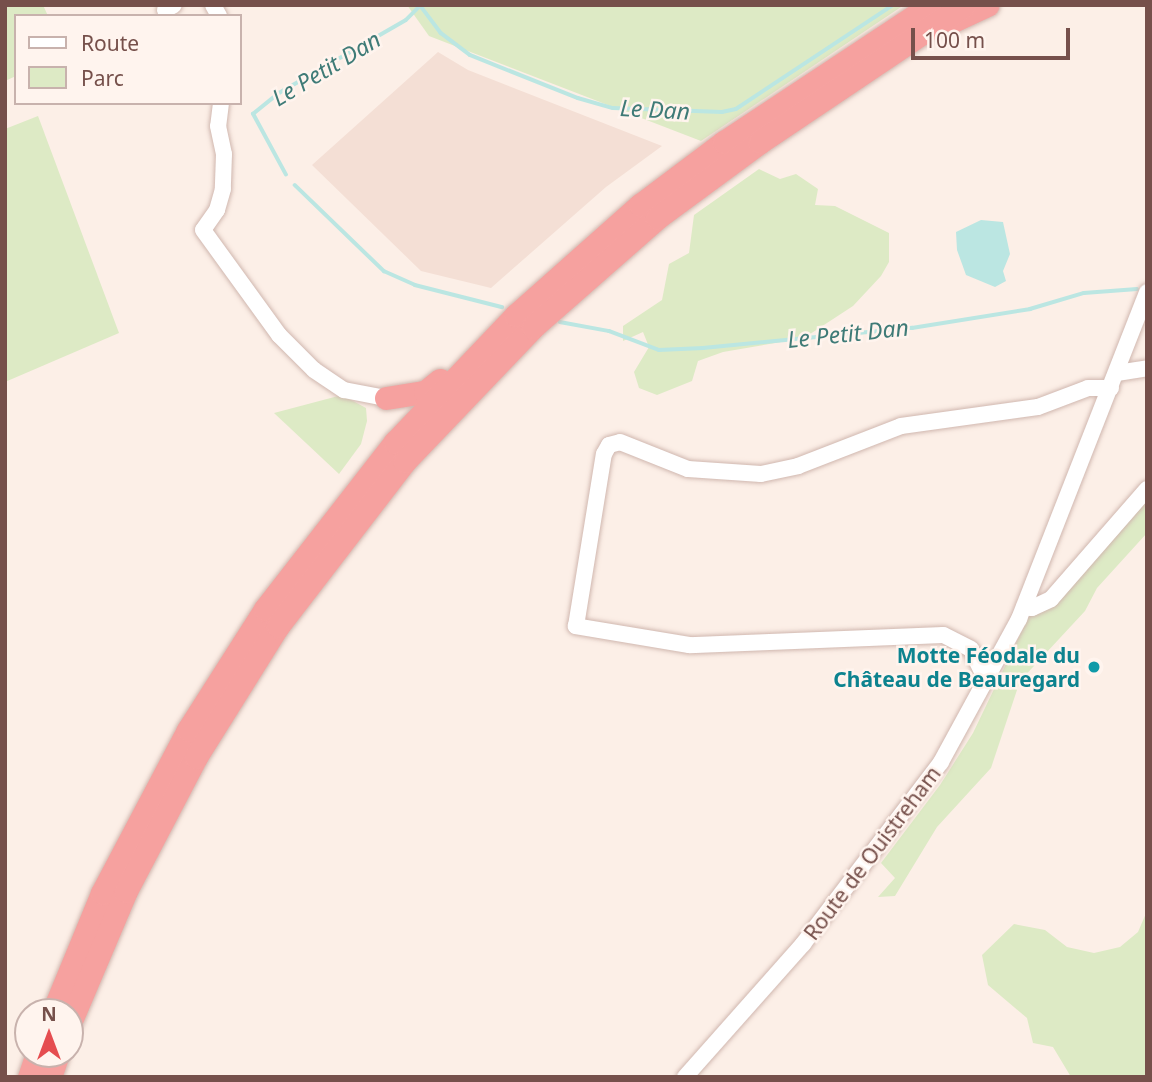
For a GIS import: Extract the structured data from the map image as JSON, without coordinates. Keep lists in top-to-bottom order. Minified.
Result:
{"streets":{"street":["Route de Ouistreham"]},"water":["Le Petit Dan","Le Dan"],"places":["Motte Féodale du Château de Beauregard"],"legend":["Route","Parc"],"scale_bar":"100 m","north":"top"}
